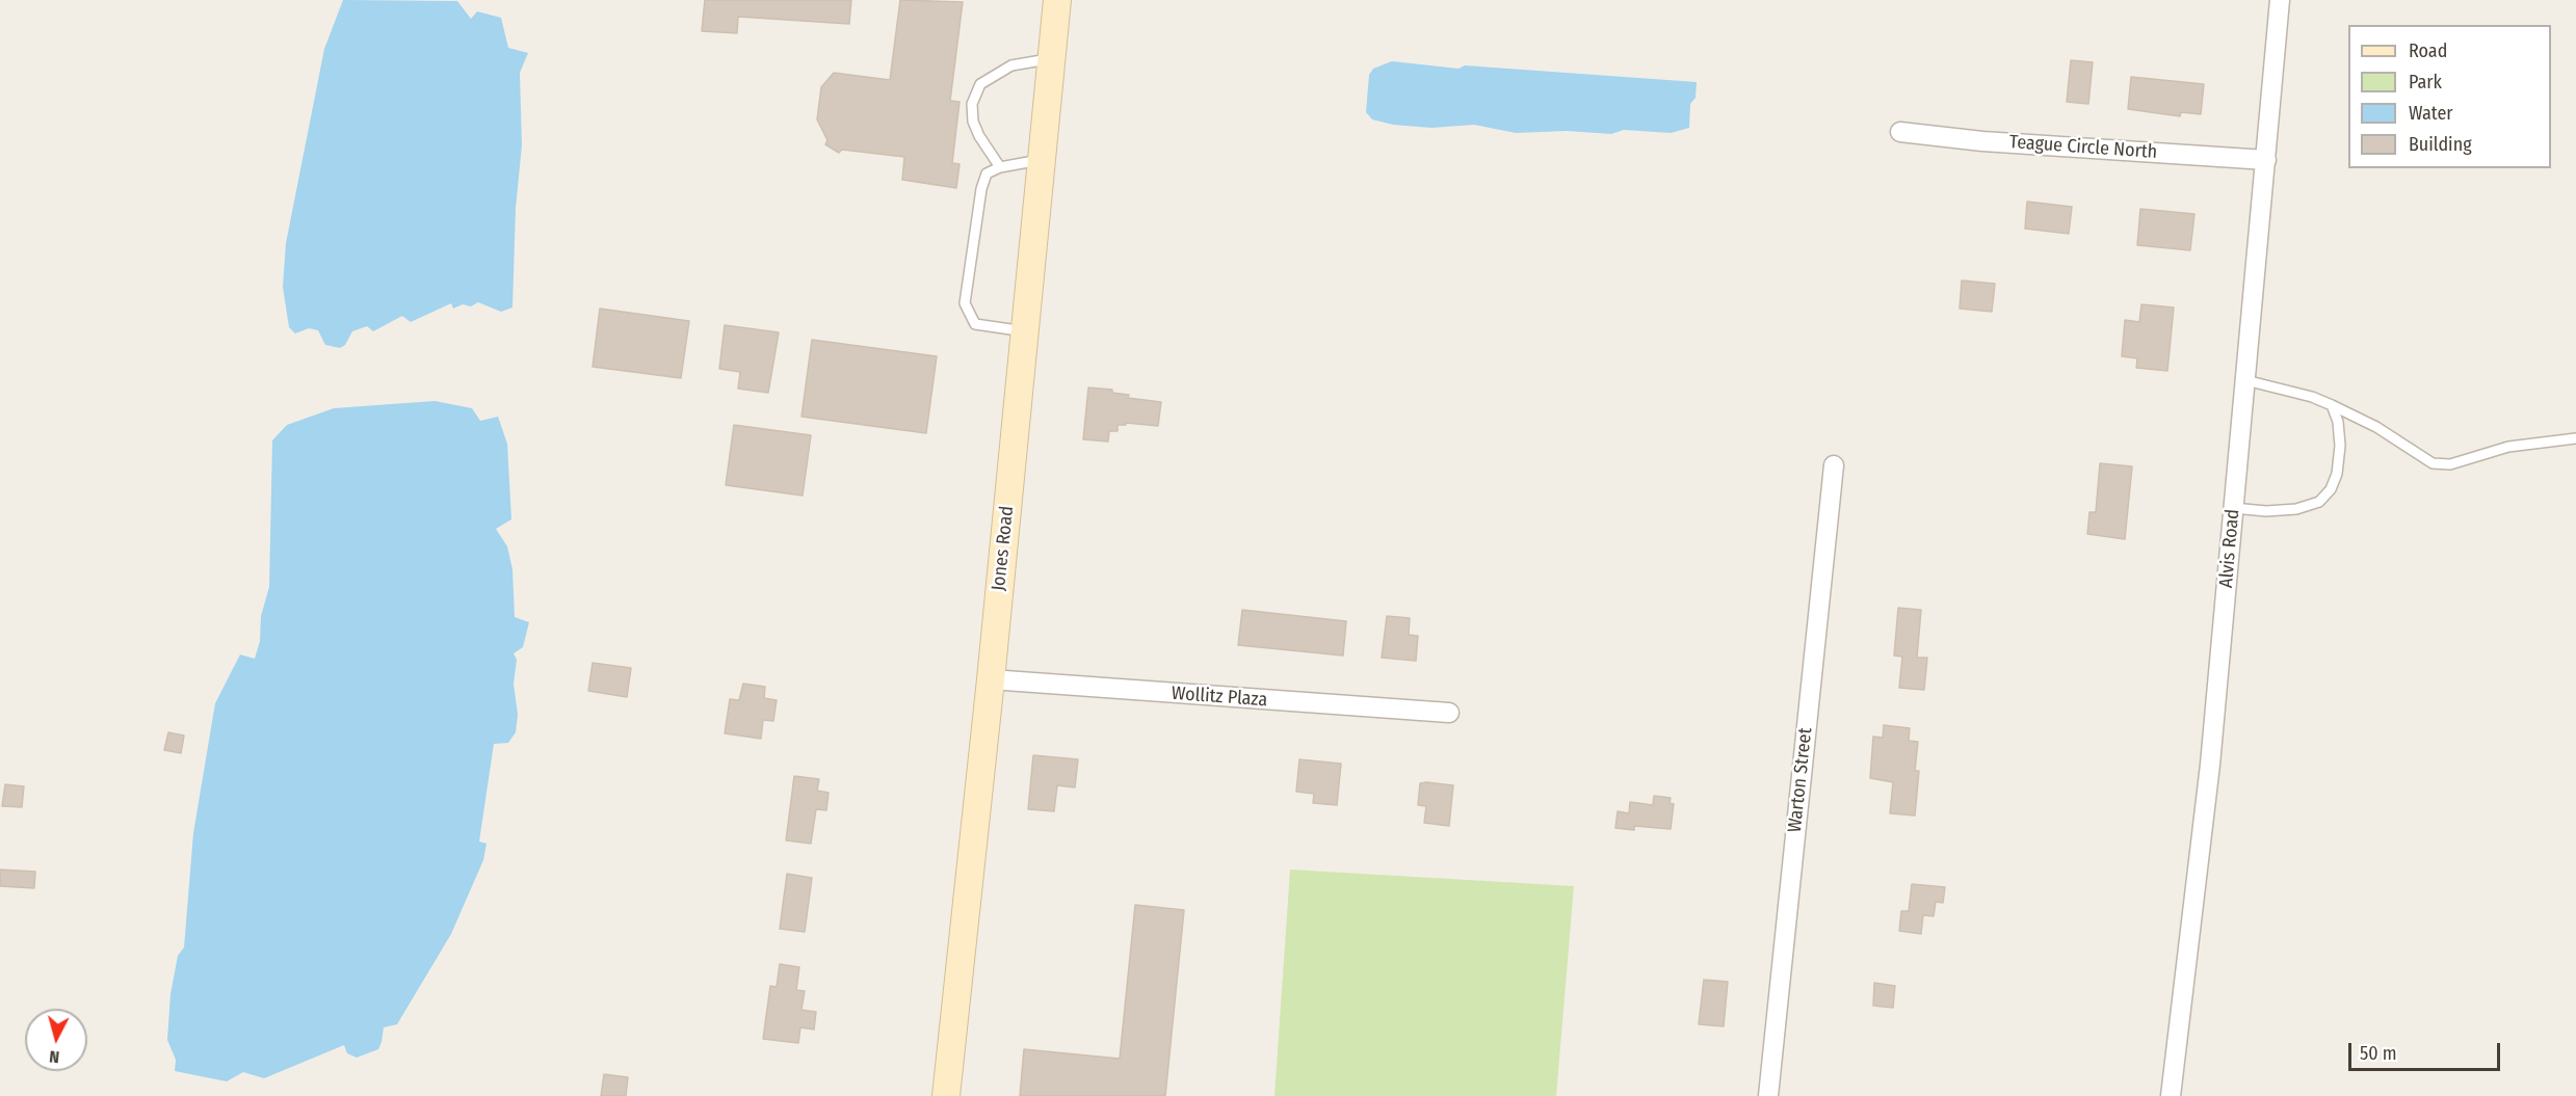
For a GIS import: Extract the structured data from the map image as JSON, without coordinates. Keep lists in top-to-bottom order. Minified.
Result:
{"streets":{"street":["Teague Circle North","Jones Road","Alvis Road","Wollitz Plaza","Warton Street"]},"crossings":[["Teague Circle North","Alvis Road"],["Jones Road","Wollitz Plaza"]],"legend":["Road","Park","Water","Building"],"scale_bar":"50 m","north":"bottom"}
